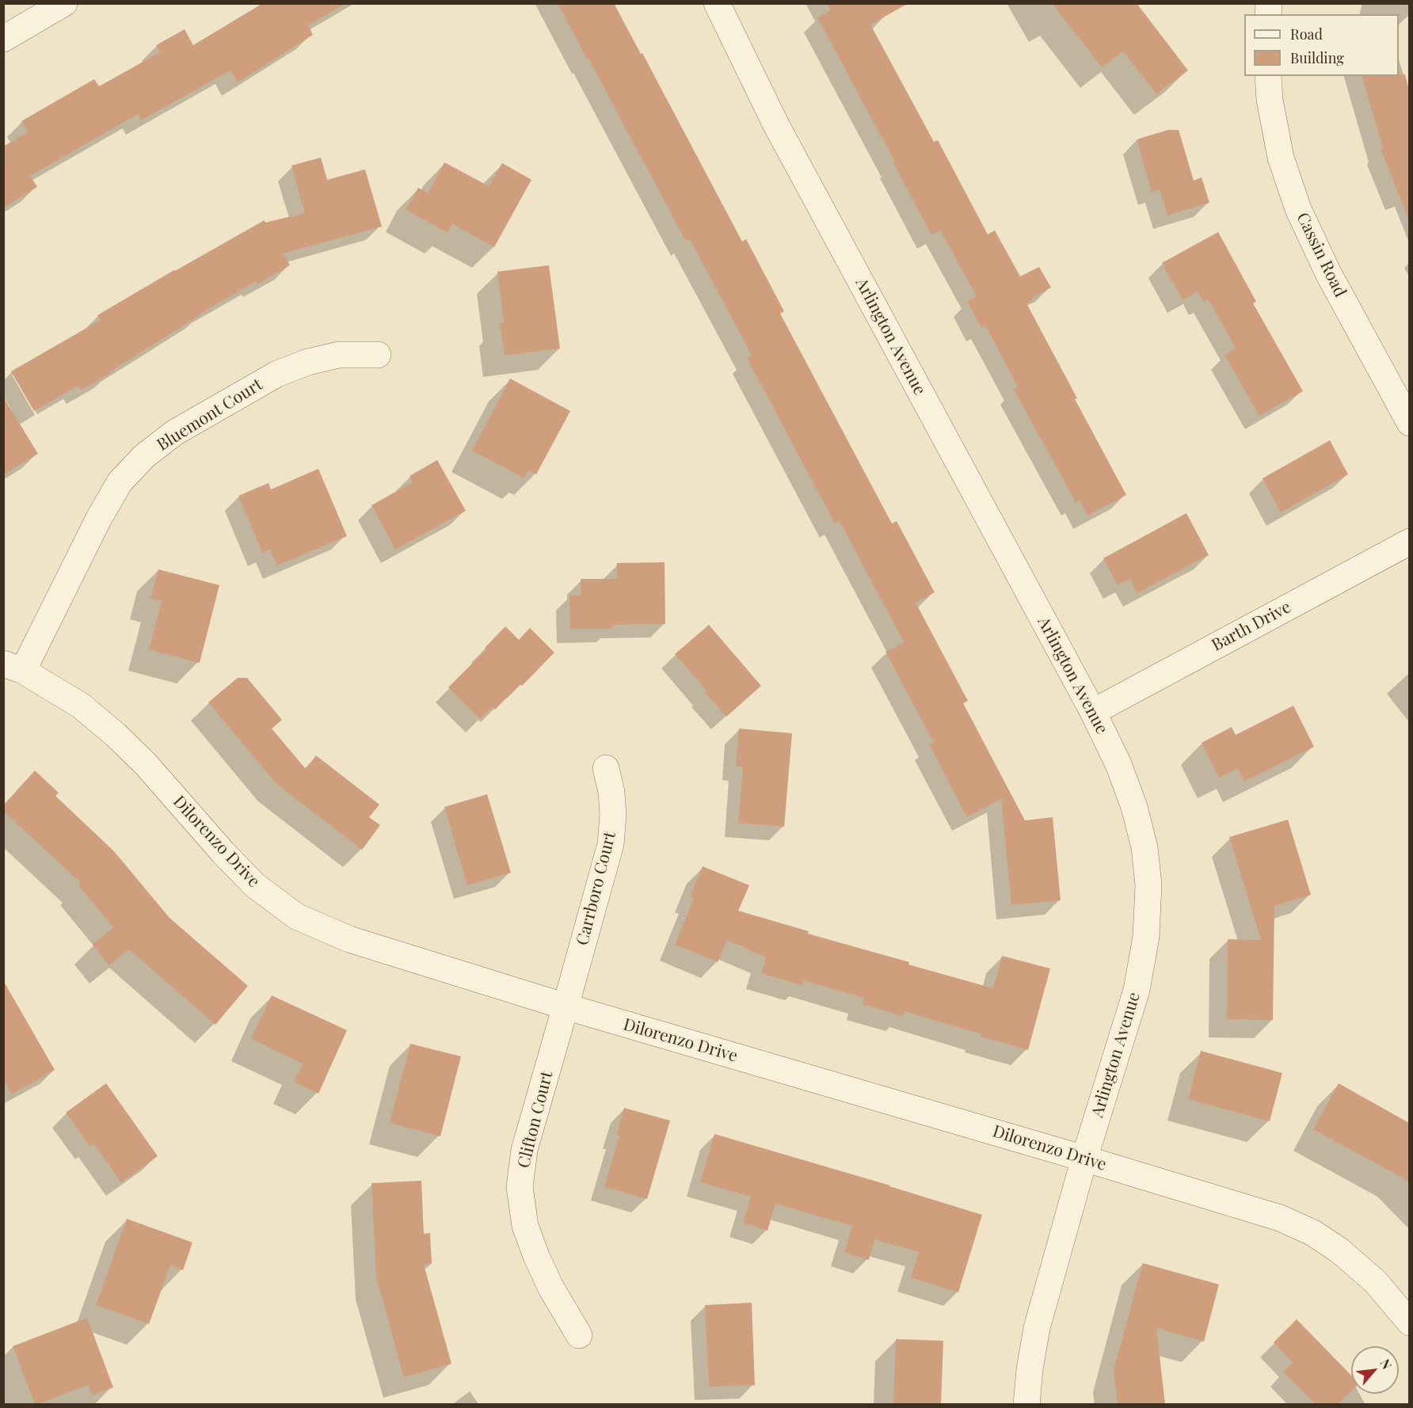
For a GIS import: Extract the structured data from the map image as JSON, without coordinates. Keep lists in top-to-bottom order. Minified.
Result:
{"streets":{"street":["Cassin Road","Arlington Avenue","Bluemont Court","Barth Drive","Dilorenzo Drive","Carrboro Court","Clifton Court"]},"crossings":[["Arlington Avenue","Barth Drive"],["Arlington Avenue","Dilorenzo Drive"],["Bluemont Court","Dilorenzo Drive"],["Dilorenzo Drive","Carrboro Court"],["Dilorenzo Drive","Clifton Court"],["Carrboro Court","Clifton Court"]],"legend":["Road","Building"],"north":"top right"}
